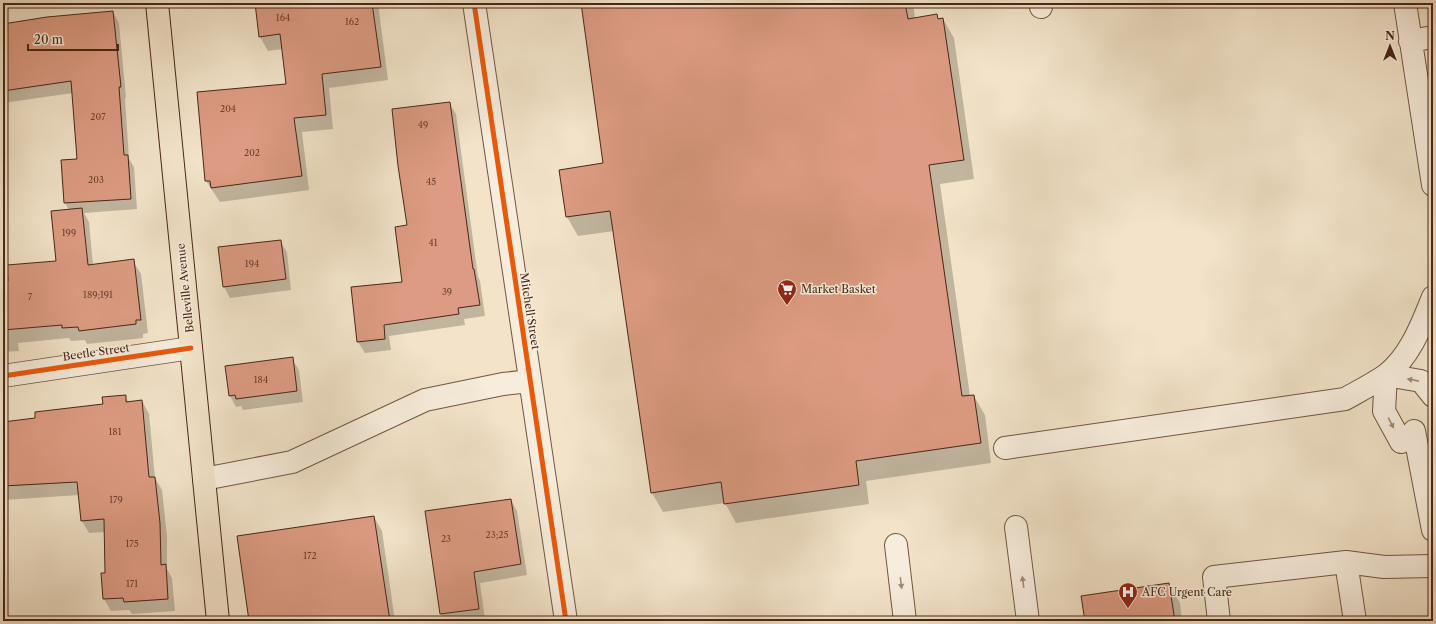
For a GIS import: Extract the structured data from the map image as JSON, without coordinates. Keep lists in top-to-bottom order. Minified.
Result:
{"streets":{"main road":["Belleville Avenue"],"street":["Mitchell Street","Beetle Street"]},"crossings":[["Belleville Avenue","Beetle Street"]],"places":{"supermarket":["Market Basket"],"hospital":["AFC Urgent Care"]},"house_numbers":["164","162","204","207","49","202","203","45","199","41","194","39","189;191","7","184","181","179","23;25","23","175","172","171"],"scale_bar":"20 m","north":"top"}
